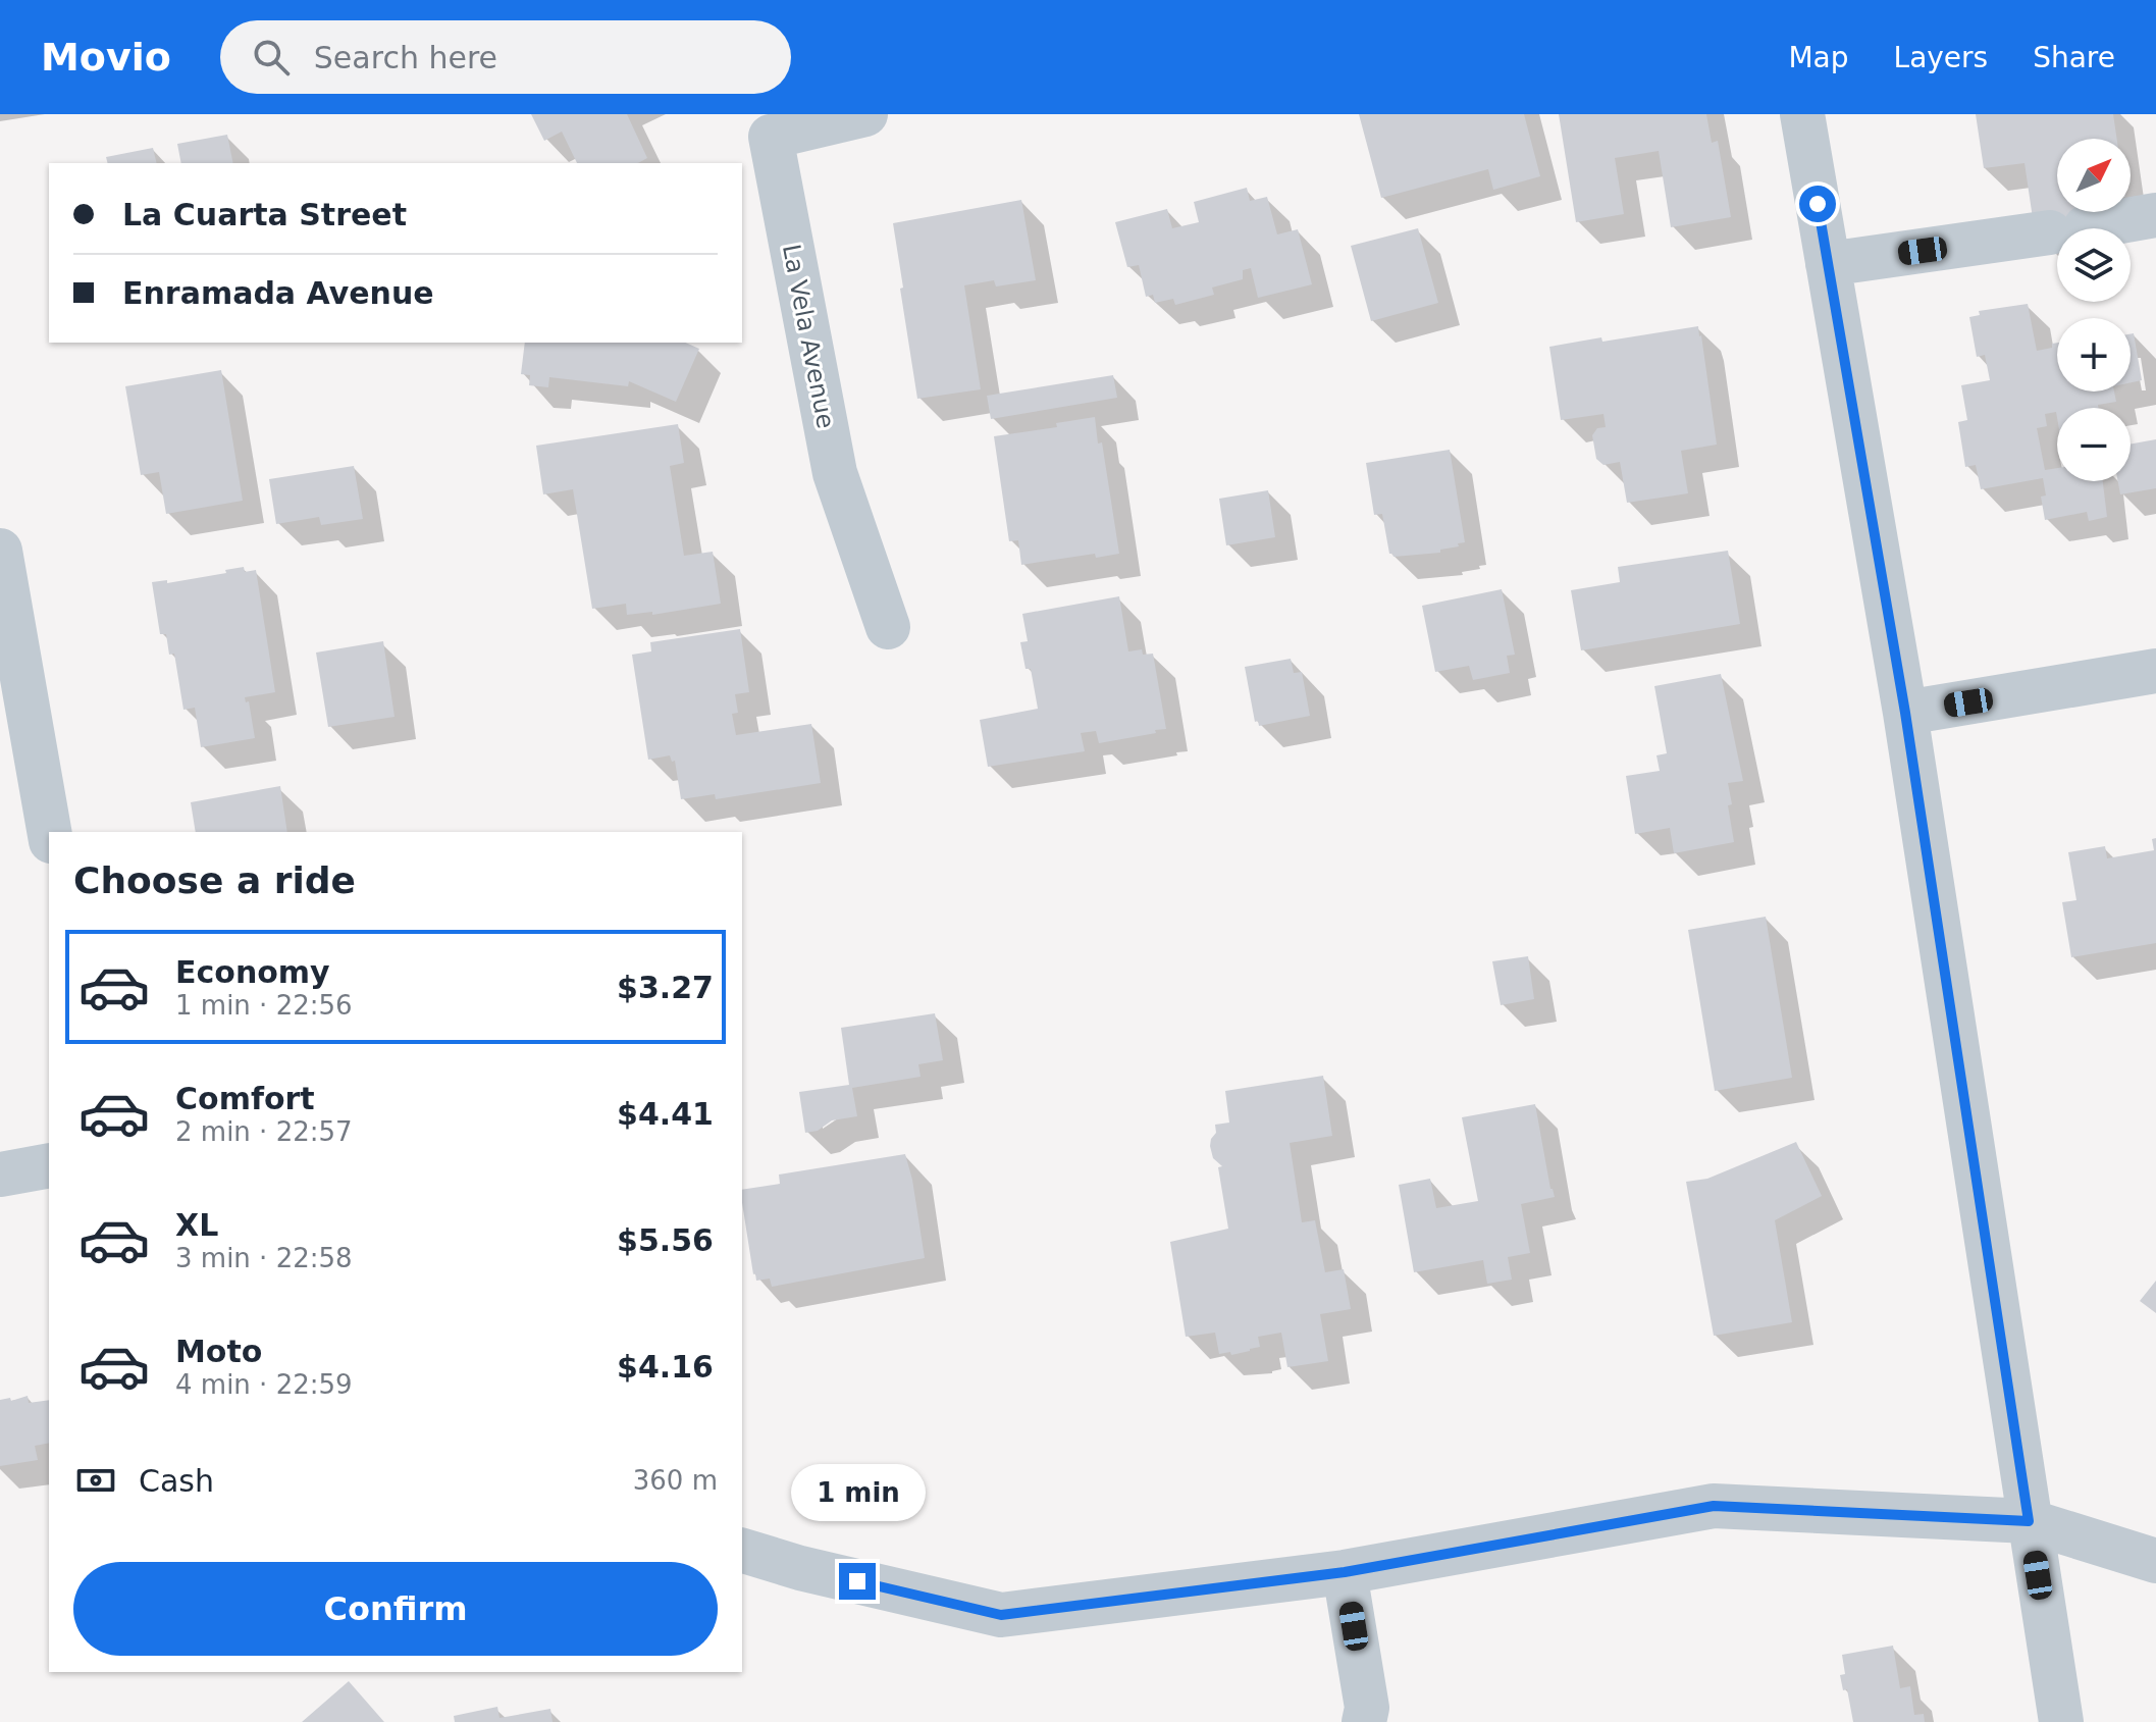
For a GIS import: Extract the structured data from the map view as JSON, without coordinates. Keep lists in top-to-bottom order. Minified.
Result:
{"streets":{"street":["La Vela Avenue"]},"north":"top right","page":{"header":"Movio","search":"Search here","nav":["Map","Layers","Share"],"map_buttons":["+","−"],"banner":["La Cuarta Street","Enramada Avenue"],"heading":"Choose a ride","list":[{"name":"Economy","note":"1 min · 22:56","value":"$3.27"},{"name":"Comfort","note":"2 min · 22:57","value":"$4.41"},{"name":"XL","note":"3 min · 22:58","value":"$5.56"},{"name":"Moto","note":"4 min · 22:59","value":"$4.16"}],"pay":["Cash","360 m"],"bubble":"1 min","buttons":"Confirm"}}
